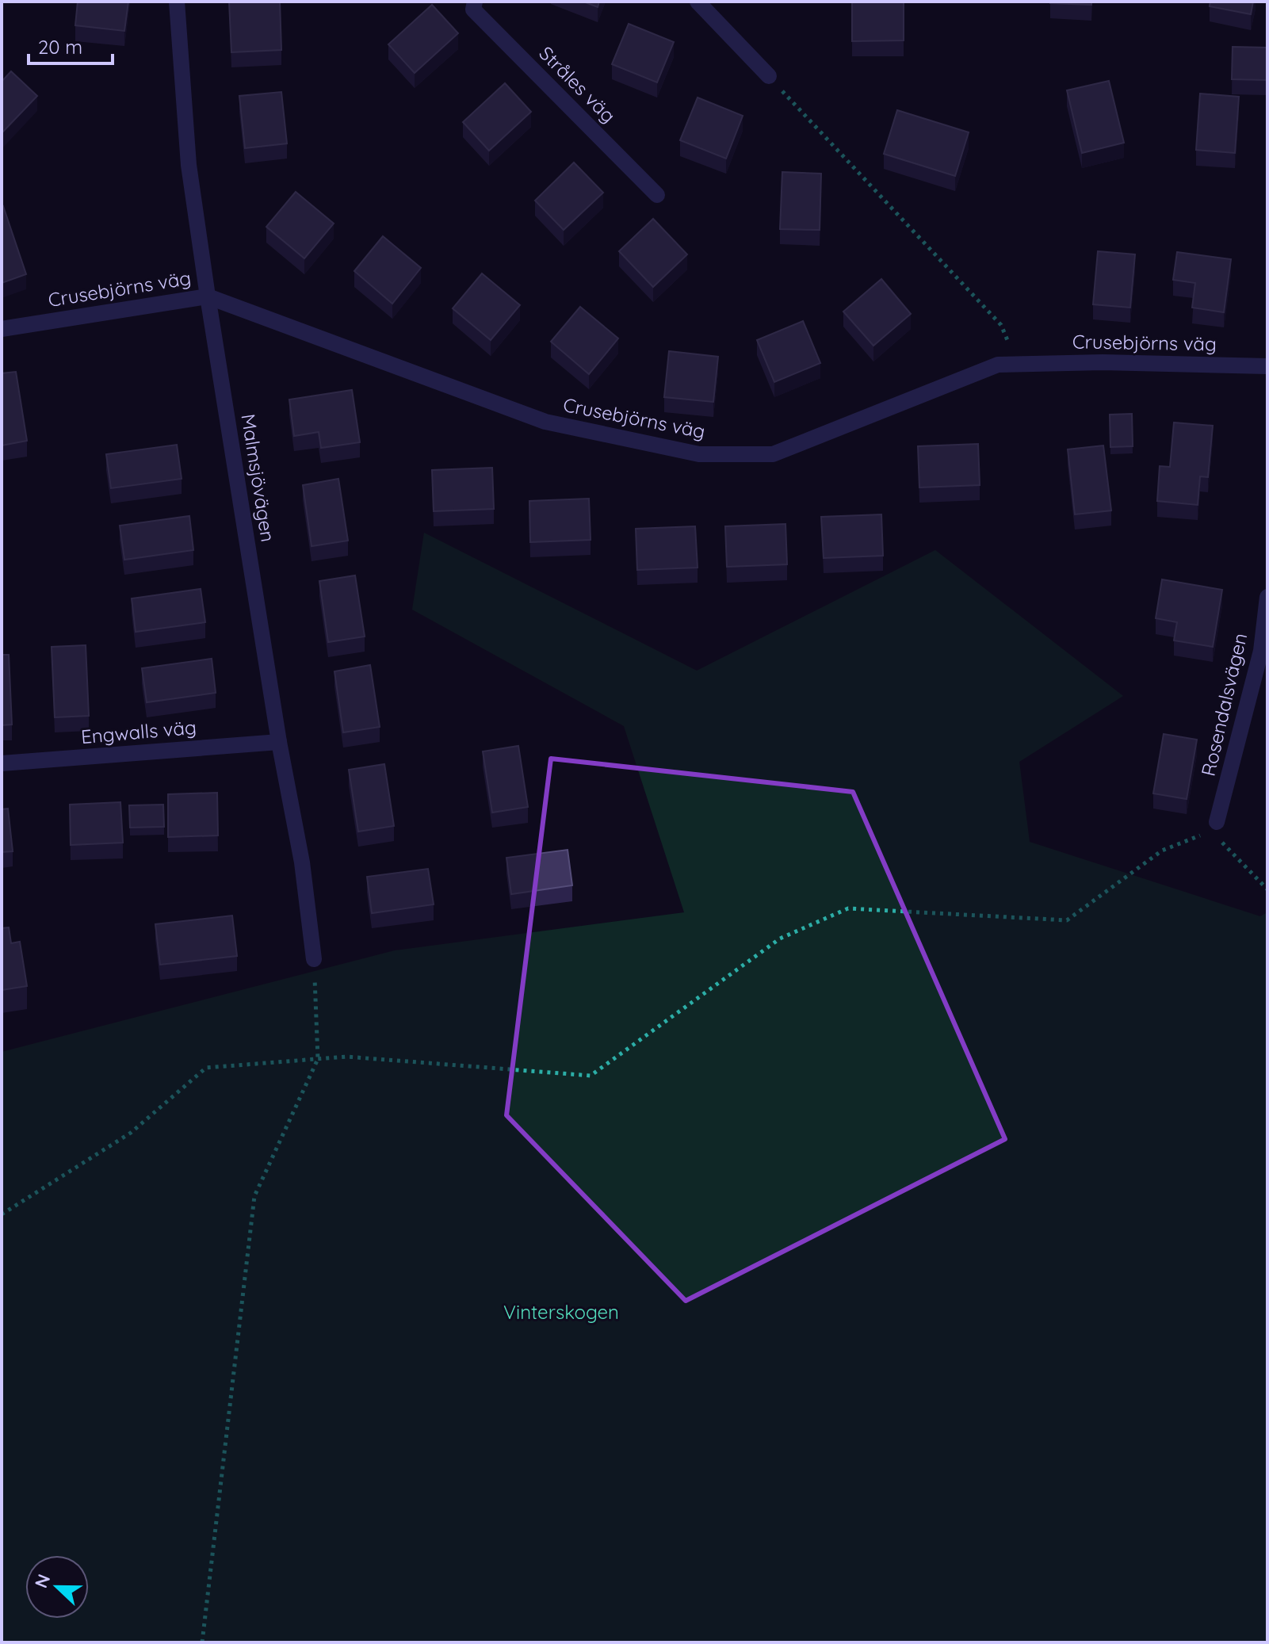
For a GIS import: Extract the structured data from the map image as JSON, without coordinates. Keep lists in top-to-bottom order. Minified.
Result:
{"streets":{"street":["Stråles väg","Crusebjörns väg","Malmsjövägen","Rosendalsvägen","Engwalls väg"]},"crossings":[["Crusebjörns väg","Malmsjövägen"],["Malmsjövägen","Engwalls väg"]],"parks":["Vinterskogen"],"scale_bar":"20 m","north":"left"}
